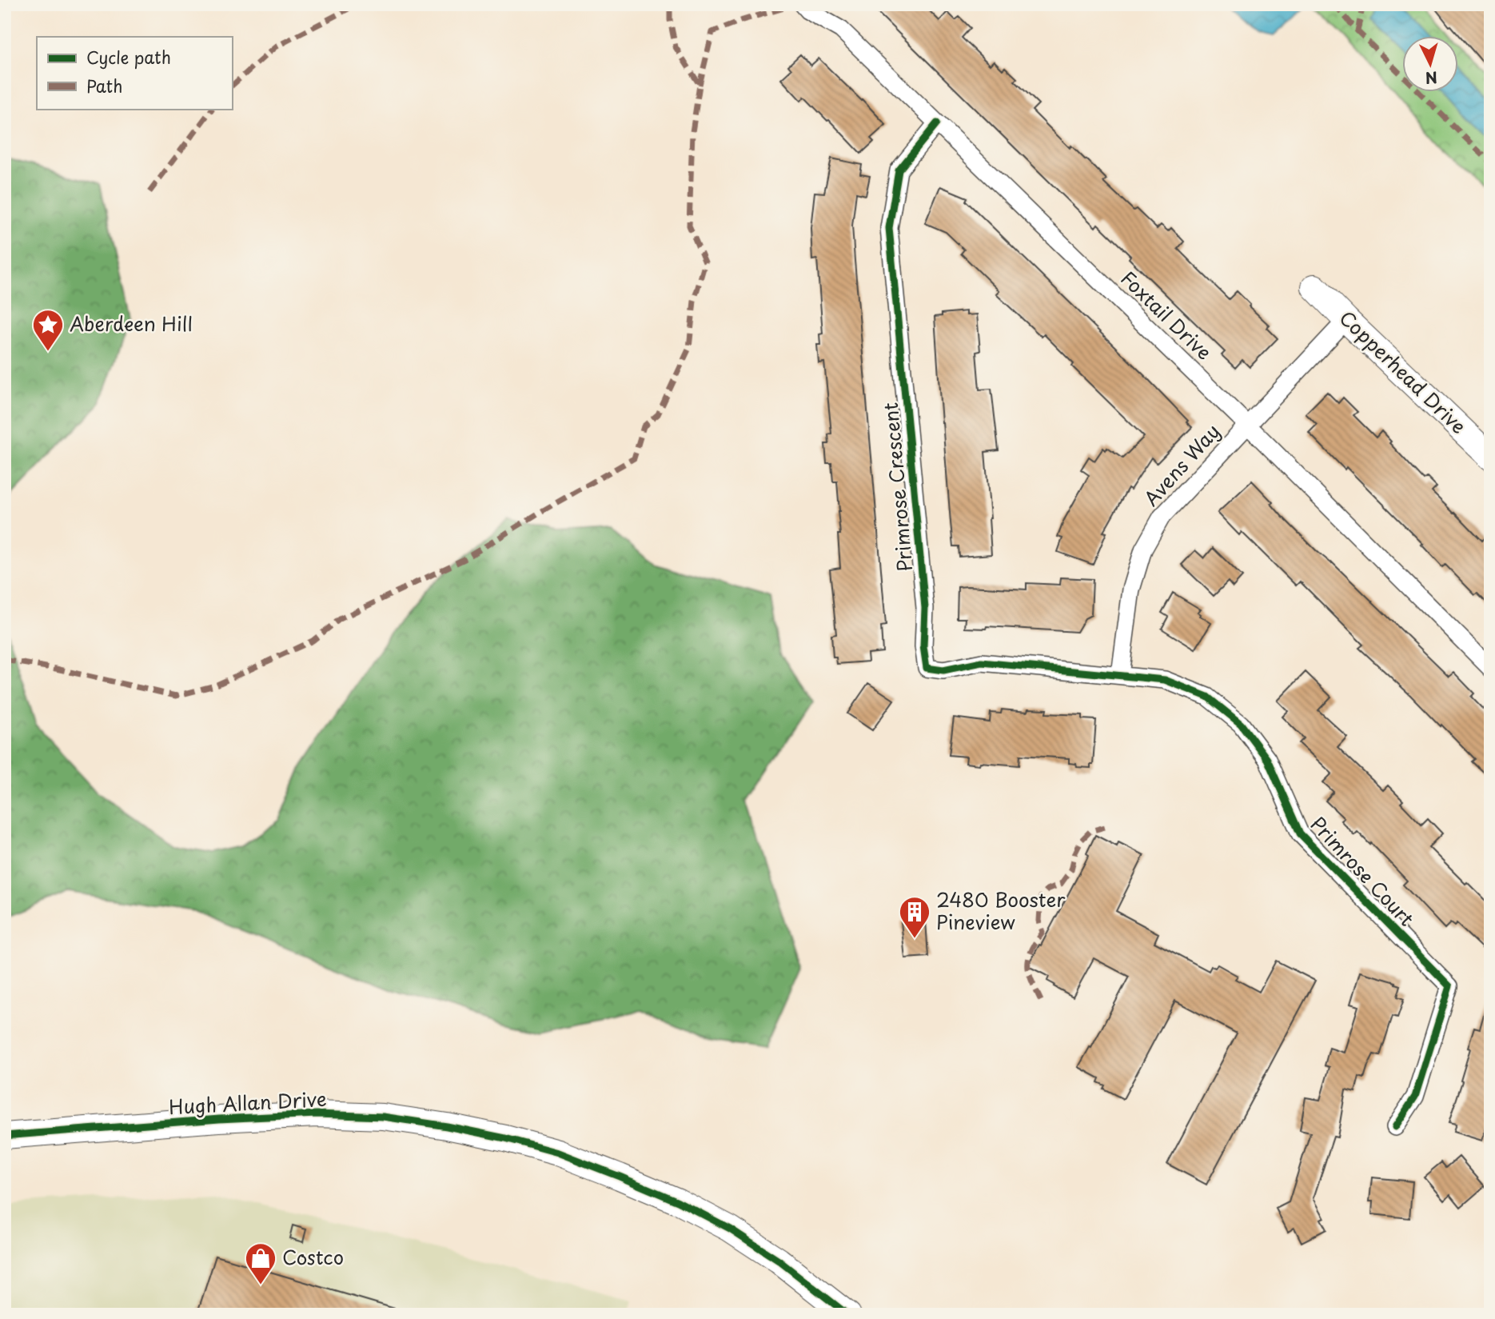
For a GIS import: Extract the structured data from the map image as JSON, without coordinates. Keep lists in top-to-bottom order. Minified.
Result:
{"streets":{"main road":["Copperhead Drive","Hugh Allan Drive"],"street":["Foxtail Drive","Avens Way","Primrose Crescent","Primrose Court"]},"crossings":[["Foxtail Drive","Avens Way"],["Foxtail Drive","Primrose Crescent"],["Copperhead Drive","Avens Way"],["Avens Way","Primrose Crescent"],["Avens Way","Primrose Court"],["Primrose Crescent","Primrose Court"]],"places":{"place":["Aberdeen Hill"],"building":["2480 Booster Pineview"],"shop":["Costco"]},"legend":["Cycle path","Path"],"north":"bottom"}
